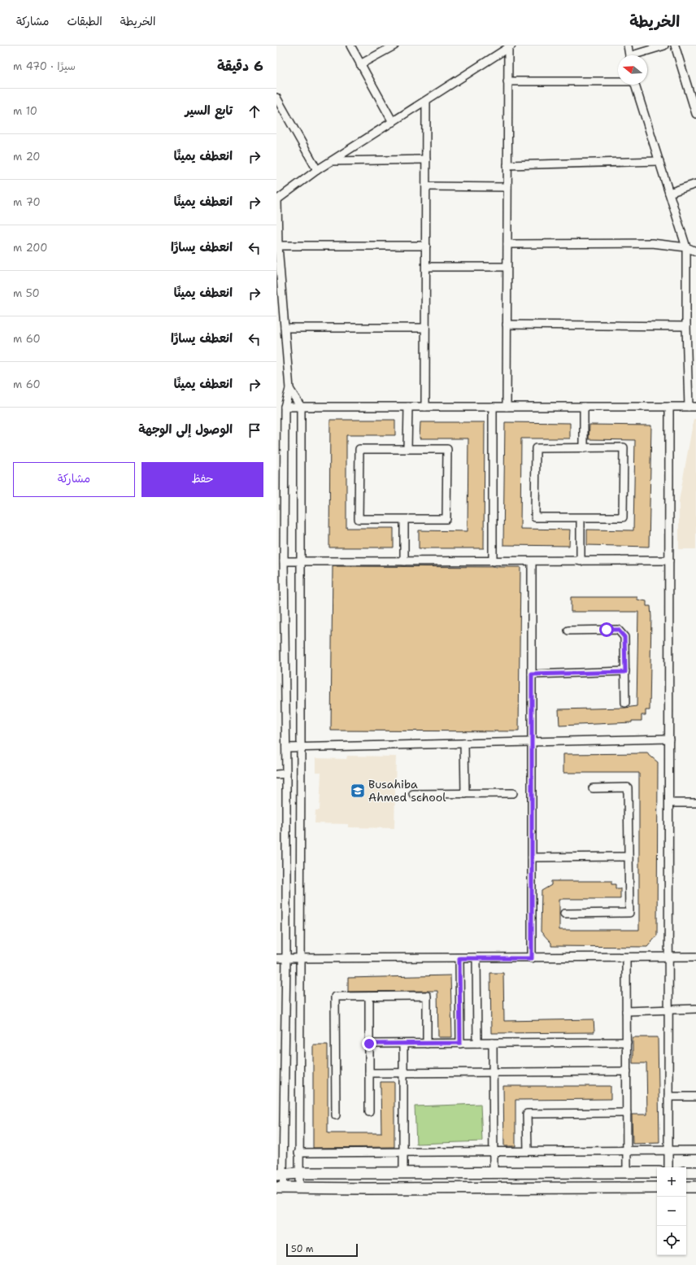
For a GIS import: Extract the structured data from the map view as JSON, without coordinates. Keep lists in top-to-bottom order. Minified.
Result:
{"places":{"school or university":["Busahiba Ahmed school"]},"scale_bar":"50 m","north":"left","page":{"header":"الخريطة","nav":["الخريطة","الطبقات","مشاركة"],"heading":["6 دقيقة","سيرًا · 470 m"],"list":[["تابع السير","10 m"],["انعطف يمينًا","20 m"],["انعطف يمينًا","70 m"],["انعطف يسارًا","200 m"],["انعطف يمينًا","50 m"],["انعطف يسارًا","60 m"],["انعطف يمينًا","60 m"],"الوصول إلى الوجهة"],"buttons":["حفظ","مشاركة"],"map_buttons":["+","−"],"scale":"50 m"}}
